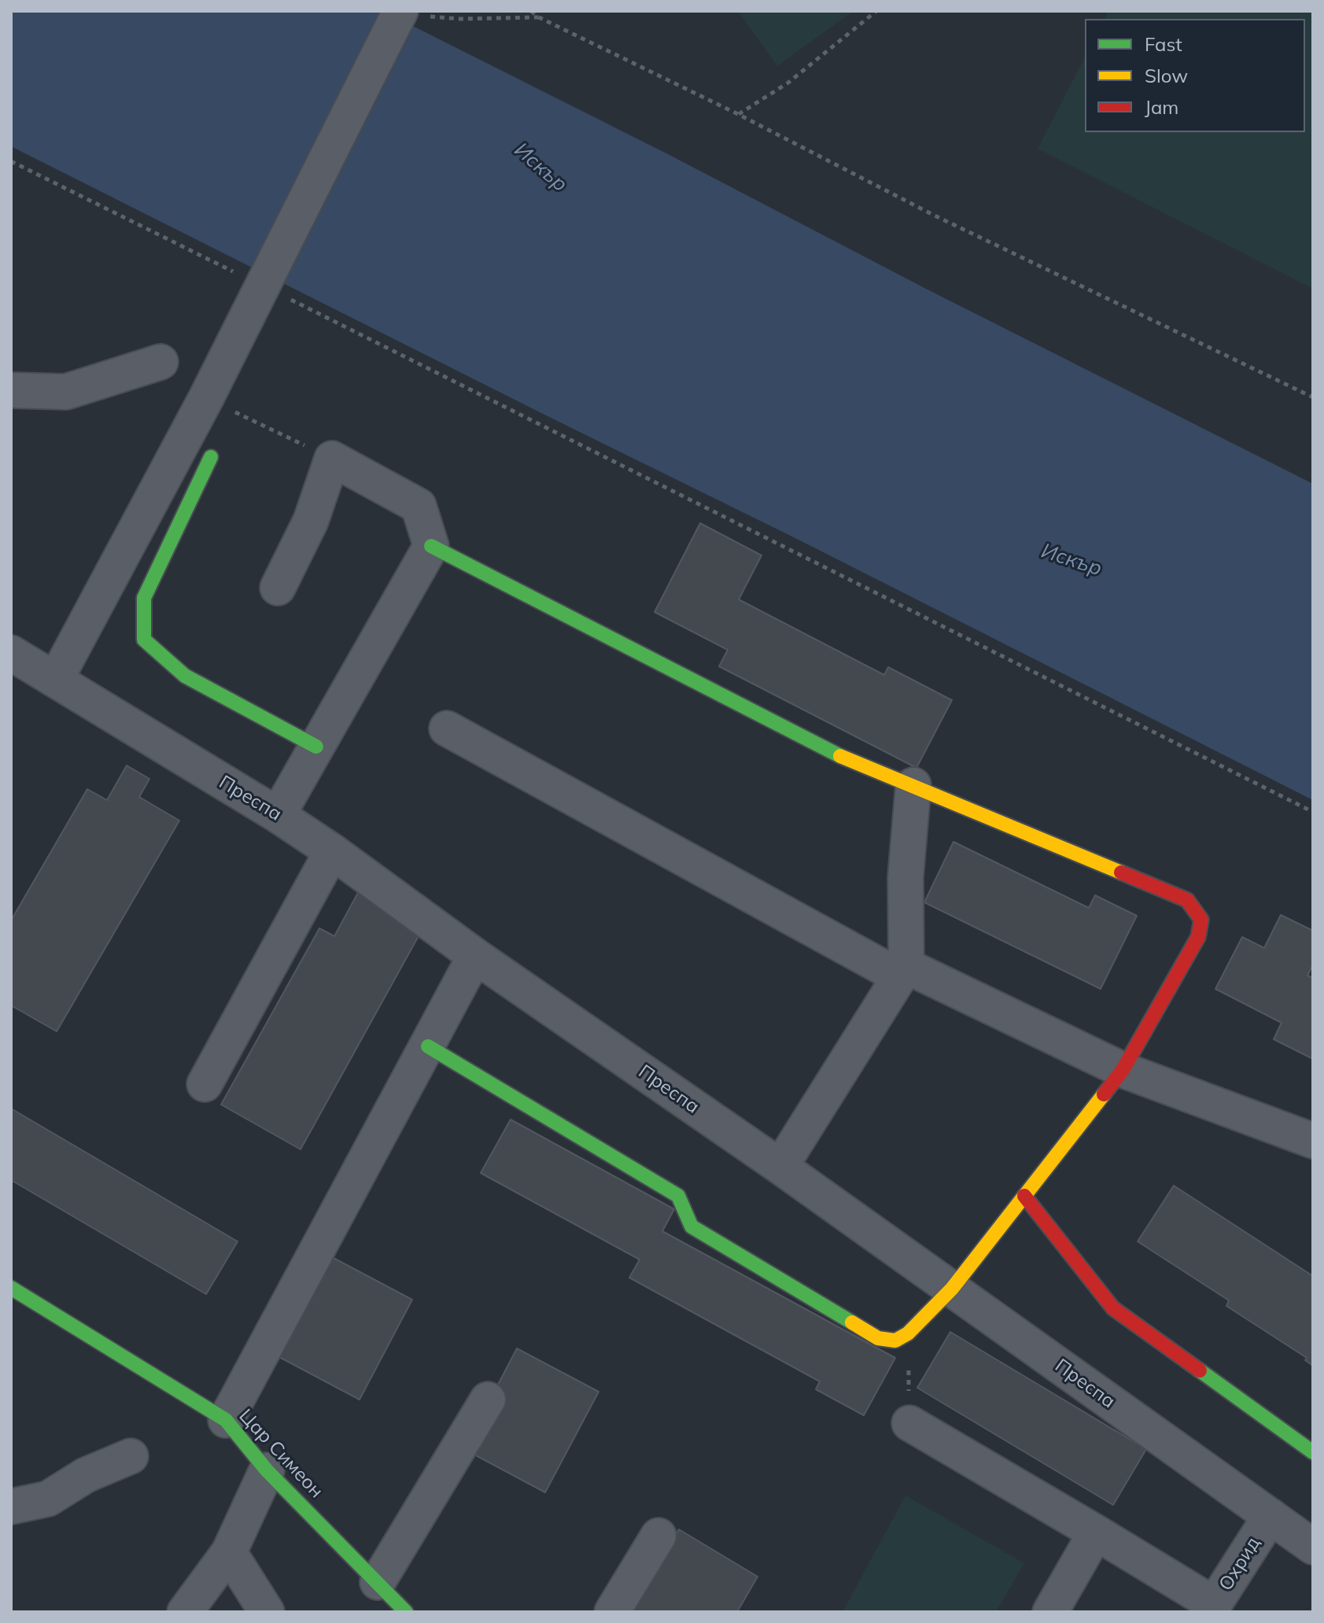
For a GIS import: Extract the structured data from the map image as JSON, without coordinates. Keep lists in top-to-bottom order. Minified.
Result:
{"streets":{"street":["Преспа","Цар Симеон","Охрид"]},"crossings":[["Преспа","Охрид"]],"water":["Искър"],"legend":["Fast","Slow","Jam"]}
